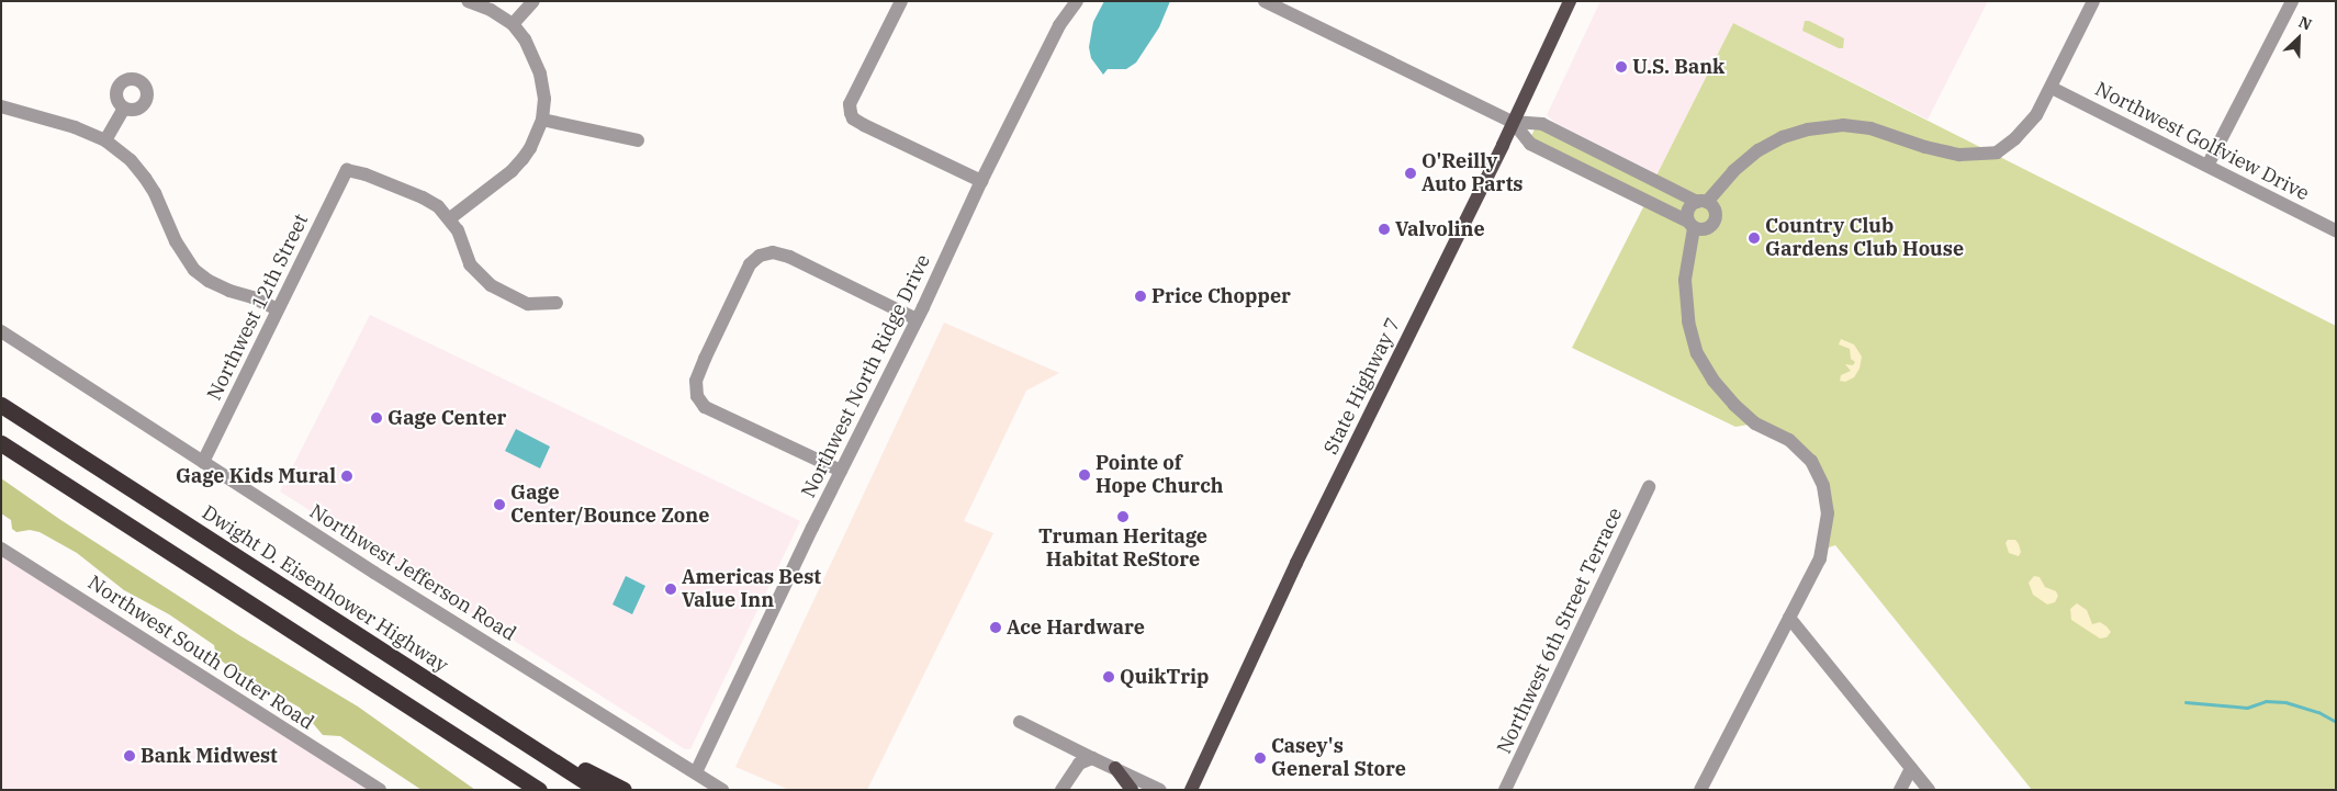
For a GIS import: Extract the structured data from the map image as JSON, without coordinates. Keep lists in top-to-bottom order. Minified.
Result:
{"streets":{"highway":["Dwight D. Eisenhower Highway"],"main road":["State Highway 7"],"street":["Northwest Golfview Drive","Northwest 12th Street","Northwest North Ridge Drive","Northwest Jefferson Road","Northwest 6th Street Terrace","Northwest South Outer Road"]},"crossings":[["Northwest 12th Street","Northwest Jefferson Road"],["Northwest North Ridge Drive","Northwest Jefferson Road"]],"places":["U.S. Bank","O'Reilly Auto Parts","Valvoline","Country Club Gardens Club House","Price Chopper","Gage Center","Pointe of Hope Church","Gage Kids Mural","Gage Center/Bounce Zone","Truman Heritage Habitat ReStore","Americas Best Value Inn","Ace Hardware","QuikTrip","Bank Midwest","Casey's General Store"],"north":"top right"}
